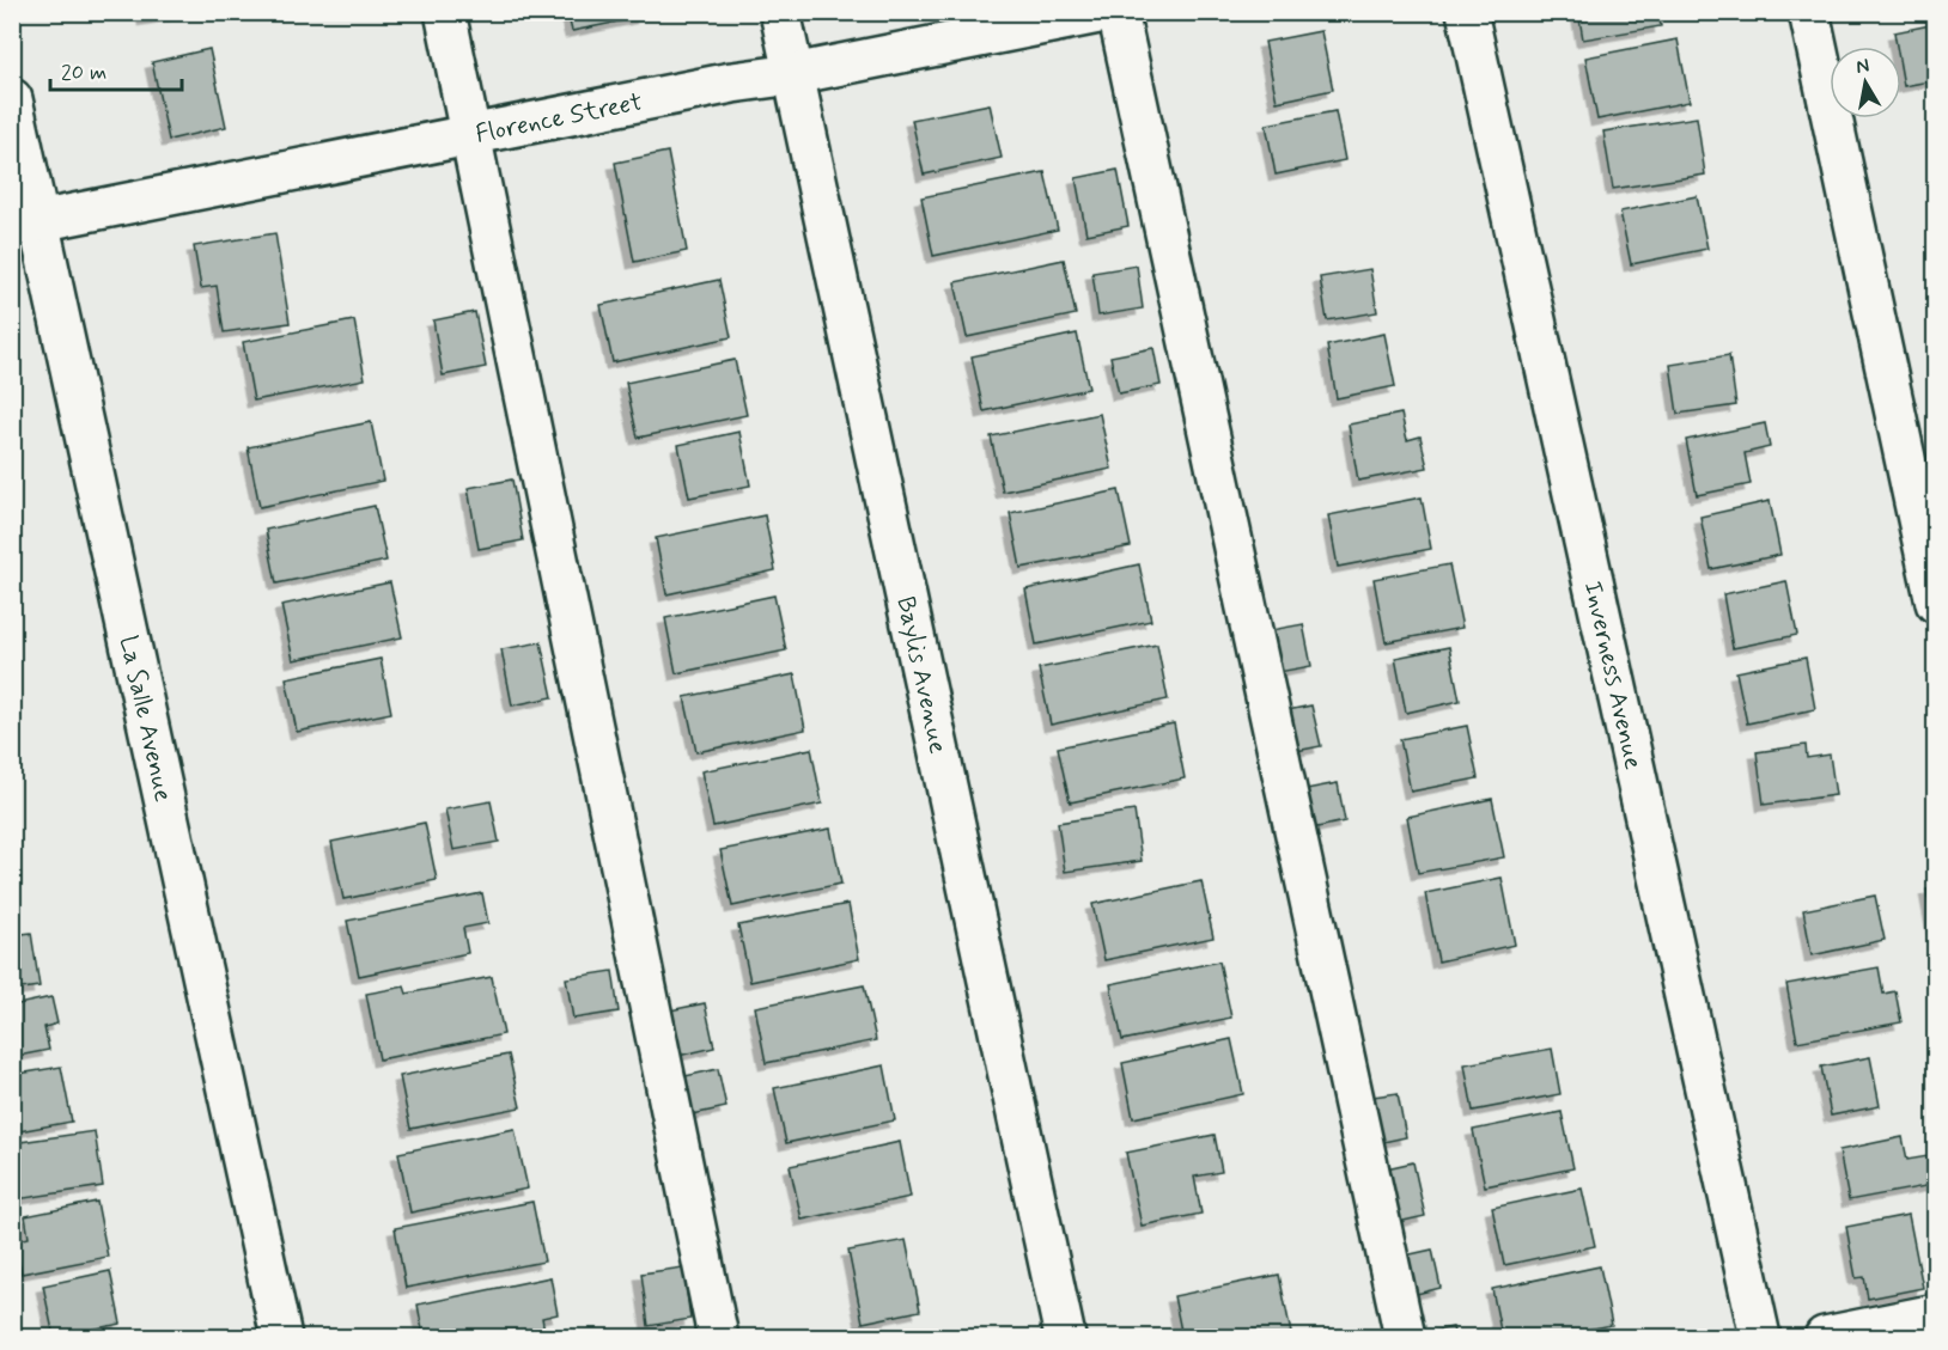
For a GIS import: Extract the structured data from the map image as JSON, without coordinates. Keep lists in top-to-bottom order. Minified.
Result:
{"streets":{"street":["Florence Street","Inverness Avenue","Baylis Avenue","La Salle Avenue"]},"crossings":[["Florence Street","Baylis Avenue"],["Florence Street","La Salle Avenue"]],"scale_bar":"20 m","north":"top"}
